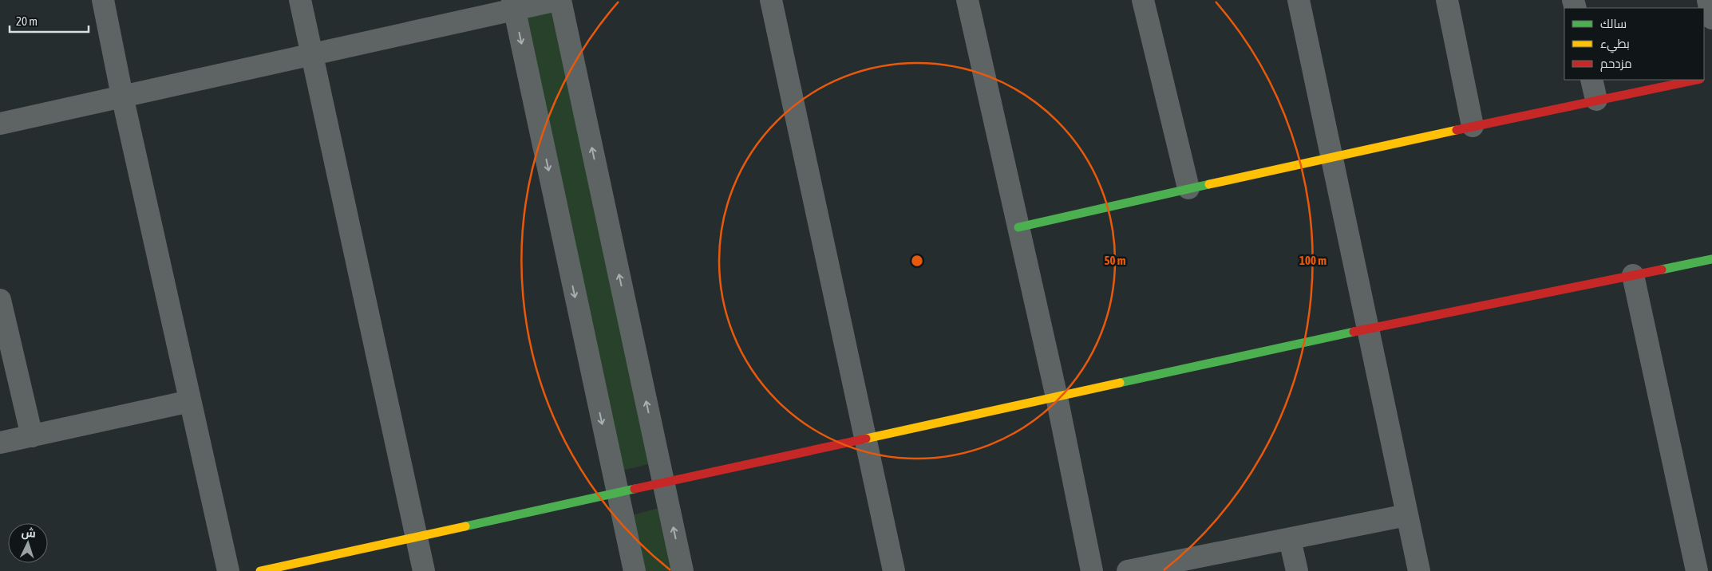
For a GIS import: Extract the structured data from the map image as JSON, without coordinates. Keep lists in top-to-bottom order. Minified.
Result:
{"legend":["سالك","بطيء","مزدحم"],"scale_bar":"20 m","north":"top","rings":["50 m","100 m"]}
